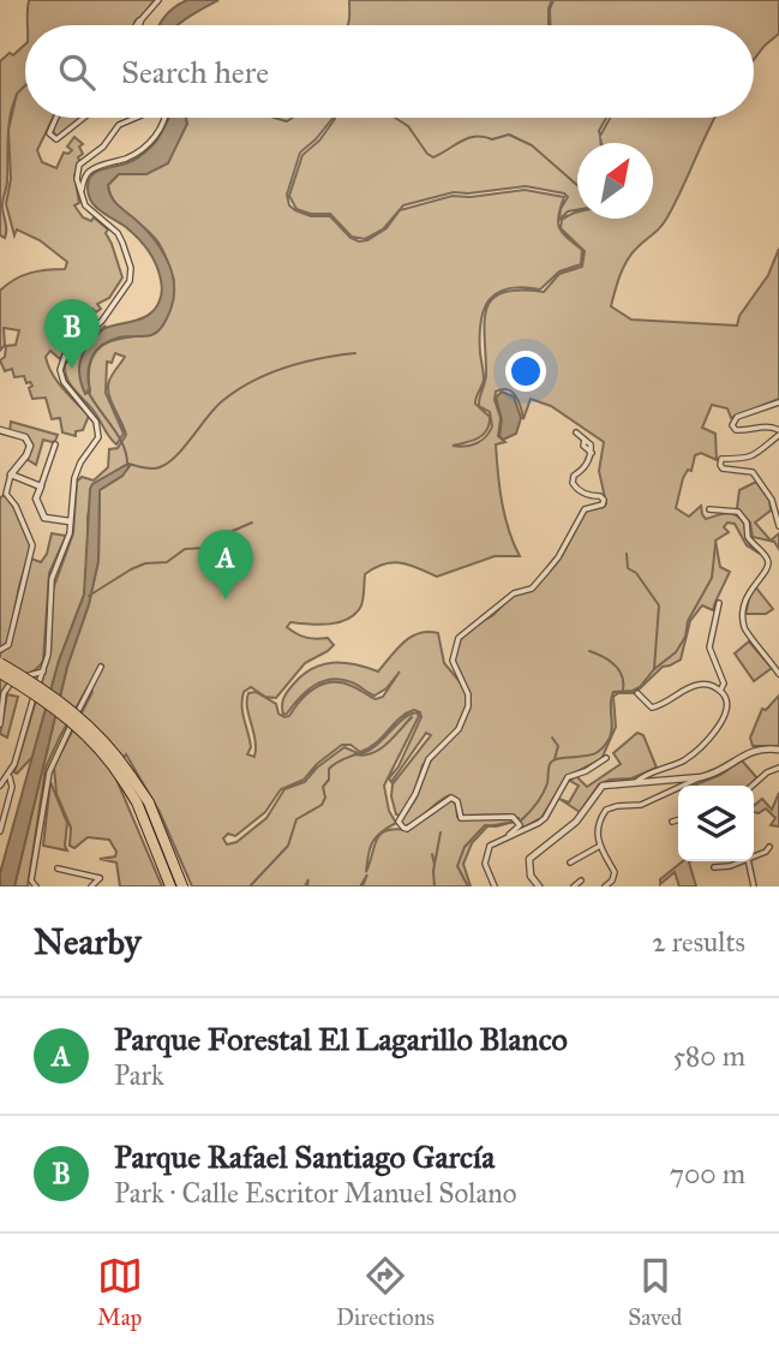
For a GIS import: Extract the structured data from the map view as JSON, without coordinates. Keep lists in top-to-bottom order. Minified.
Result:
{"north":"top right","page":{"search":"Search here","pins":["B","A"],"heading":["Nearby","2 results"],"list":[{"mark":"A","name":"Parque Forestal El Lagarillo Blanco","note":"Park","value":"580 m"},{"mark":"B","name":"Parque Rafael Santiago García","note":"Park · Calle Escritor Manuel Solano","value":"700 m"}],"nav":["Map","Directions","Saved"]}}
